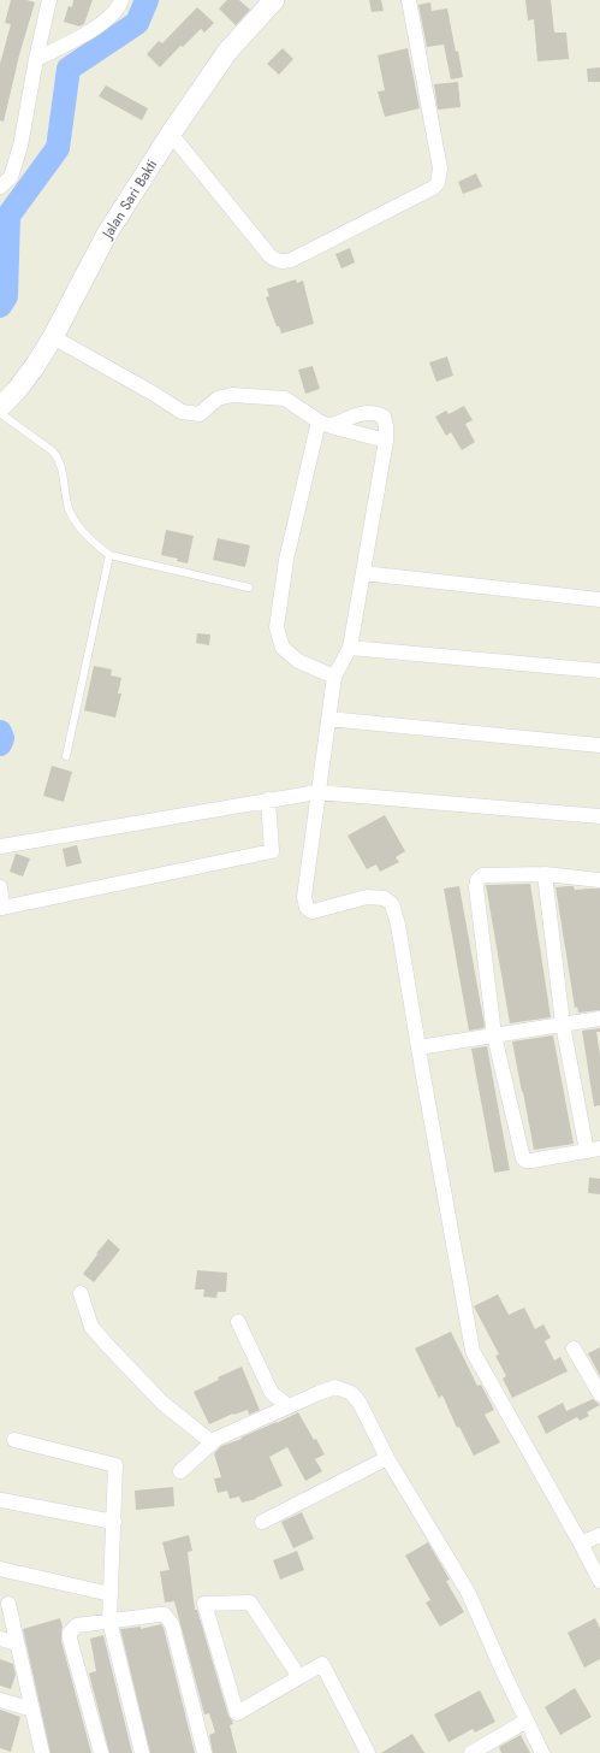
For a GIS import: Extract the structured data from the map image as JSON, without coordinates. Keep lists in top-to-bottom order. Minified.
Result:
{"streets":{"main road":["Jalan Sari Bakti"]}}
